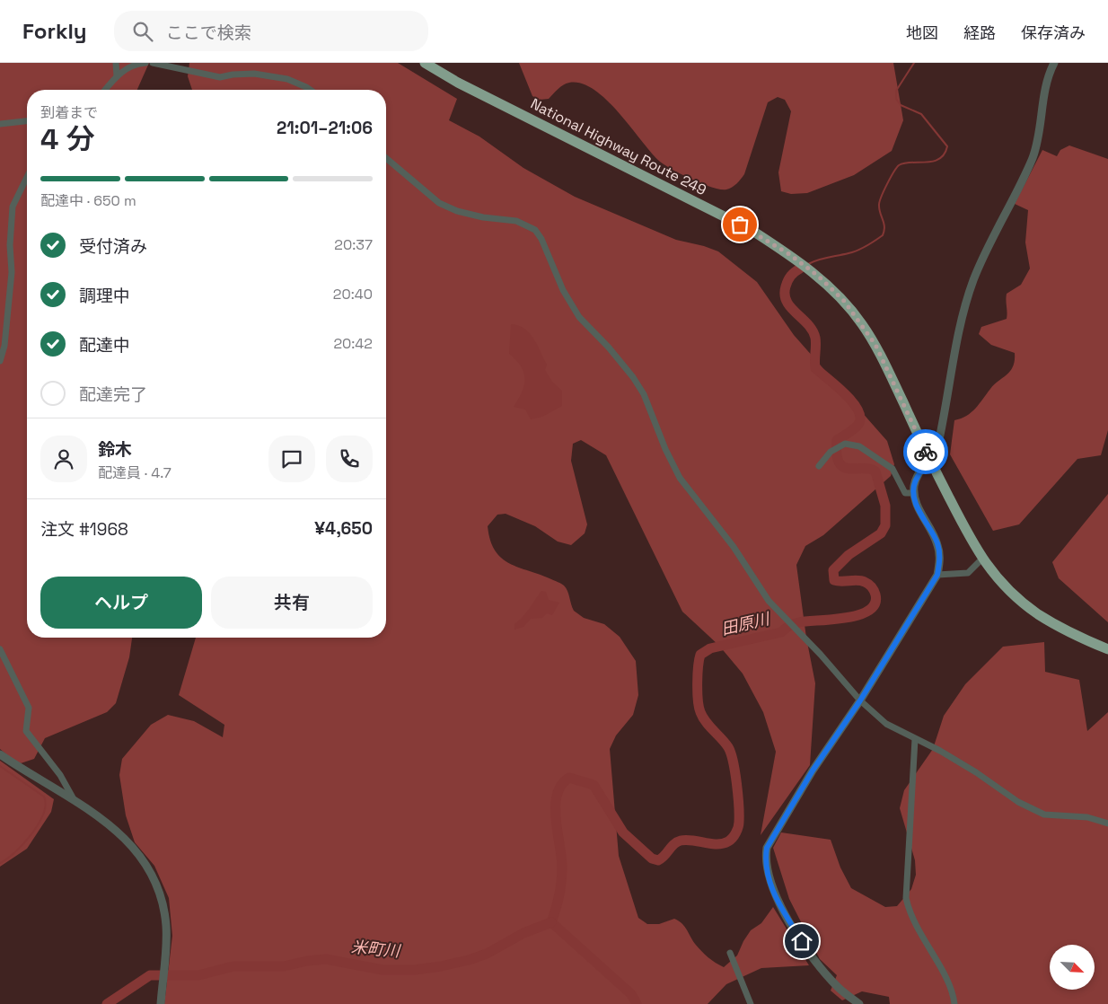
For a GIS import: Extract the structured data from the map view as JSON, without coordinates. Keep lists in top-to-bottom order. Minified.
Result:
{"streets":{"highway":["National Highway Route 249"]},"water":["田原川","米町川"],"north":"bottom right","page":{"header":"Forkly","search":"ここで検索","nav":["地図","経路","保存済み"],"heading":["4 分","到着まで","21:01–21:06"],"panel":["鈴木","配達員 · 4.7","注文 #1968","¥4,650"],"bar":"配達中 · 650 m","list":[["受付済み","20:37"],["調理中","20:40"],["配達中","20:42"],"配達完了"],"buttons":["ヘルプ","共有"]}}
